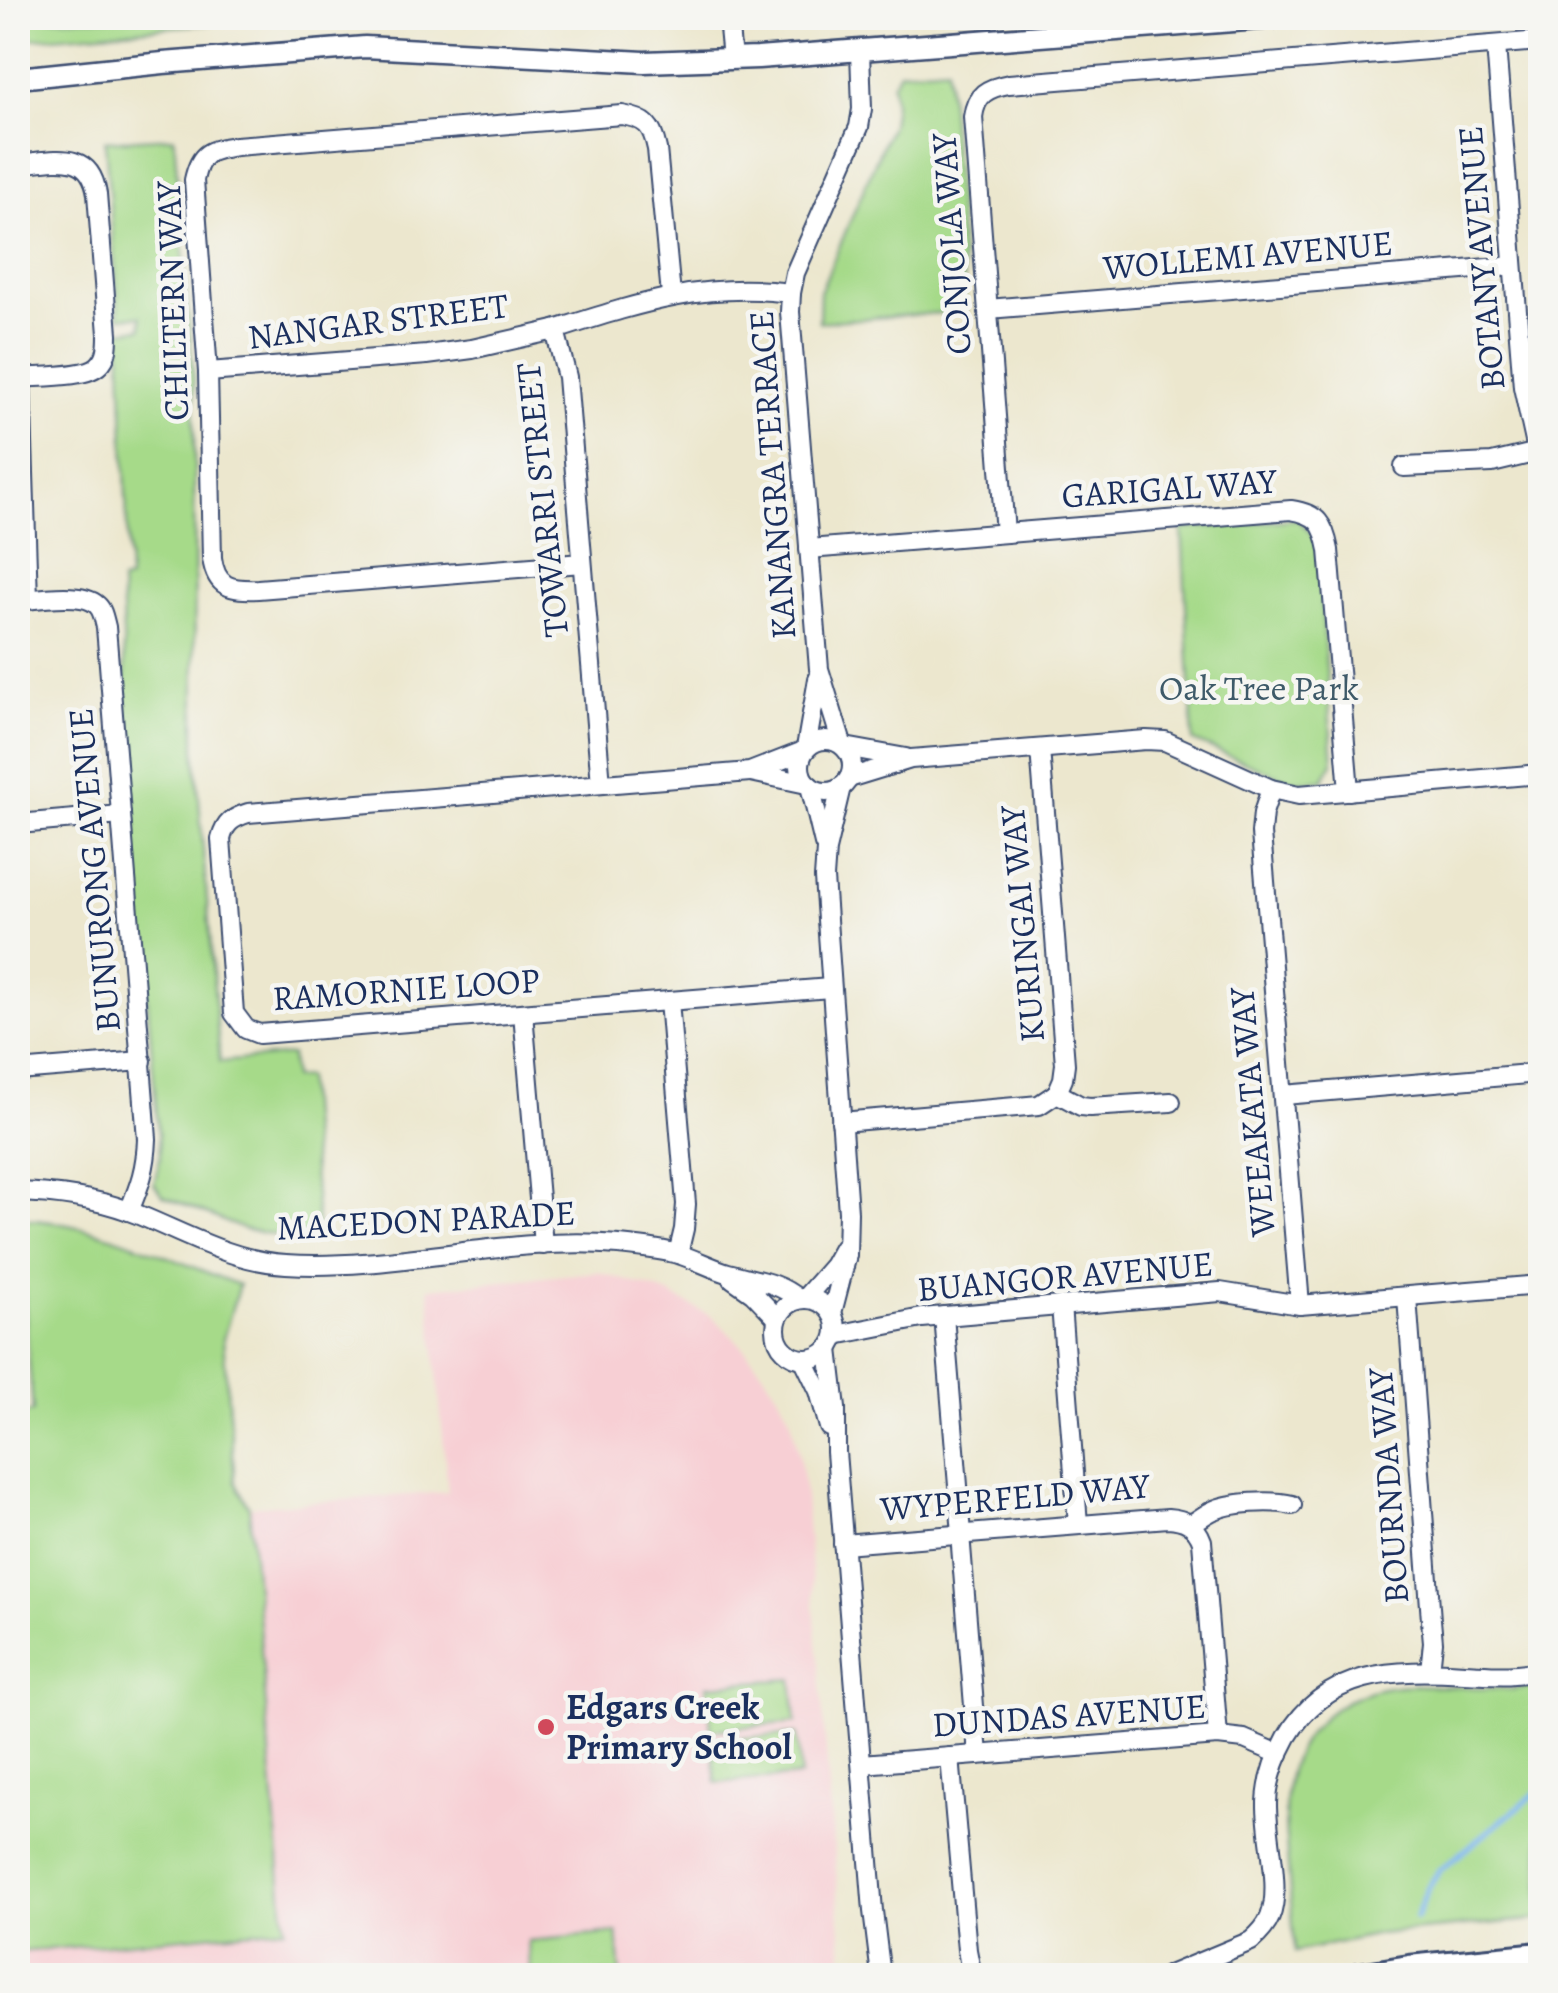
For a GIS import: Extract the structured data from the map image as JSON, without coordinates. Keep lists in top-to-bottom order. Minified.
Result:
{"streets":{"street":["CONJOLA WAY","WOLLEMI AVENUE","BOTANY AVENUE","CHILTERN WAY","NANGAR STREET","KANANGRA TERRACE","GARIGAL WAY","TOWARRI STREET","BUNURONG AVENUE","KURINGAI WAY","RAMORNIE LOOP","WEEAKATA WAY","MACEDON PARADE","BUANGOR AVENUE","BOURNDA WAY","WYPERFELD WAY","DUNDAS AVENUE"]},"crossings":[["CONJOLA WAY","WOLLEMI AVENUE"],["CONJOLA WAY","BOTANY AVENUE"],["CONJOLA WAY","GARIGAL WAY"],["WOLLEMI AVENUE","BOTANY AVENUE"],["CHILTERN WAY","NANGAR STREET"],["CHILTERN WAY","TOWARRI STREET"],["NANGAR STREET","TOWARRI STREET"],["KANANGRA TERRACE","GARIGAL WAY"],["KANANGRA TERRACE","RAMORNIE LOOP"],["TOWARRI STREET","RAMORNIE LOOP"],["BUNURONG AVENUE","MACEDON PARADE"],["WEEAKATA WAY","BUANGOR AVENUE"],["MACEDON PARADE","BUANGOR AVENUE"],["BUANGOR AVENUE","BOURNDA WAY"],["WYPERFELD WAY","DUNDAS AVENUE"]],"parks":["Oak Tree Park"],"places":["Edgars Creek Primary School"]}
